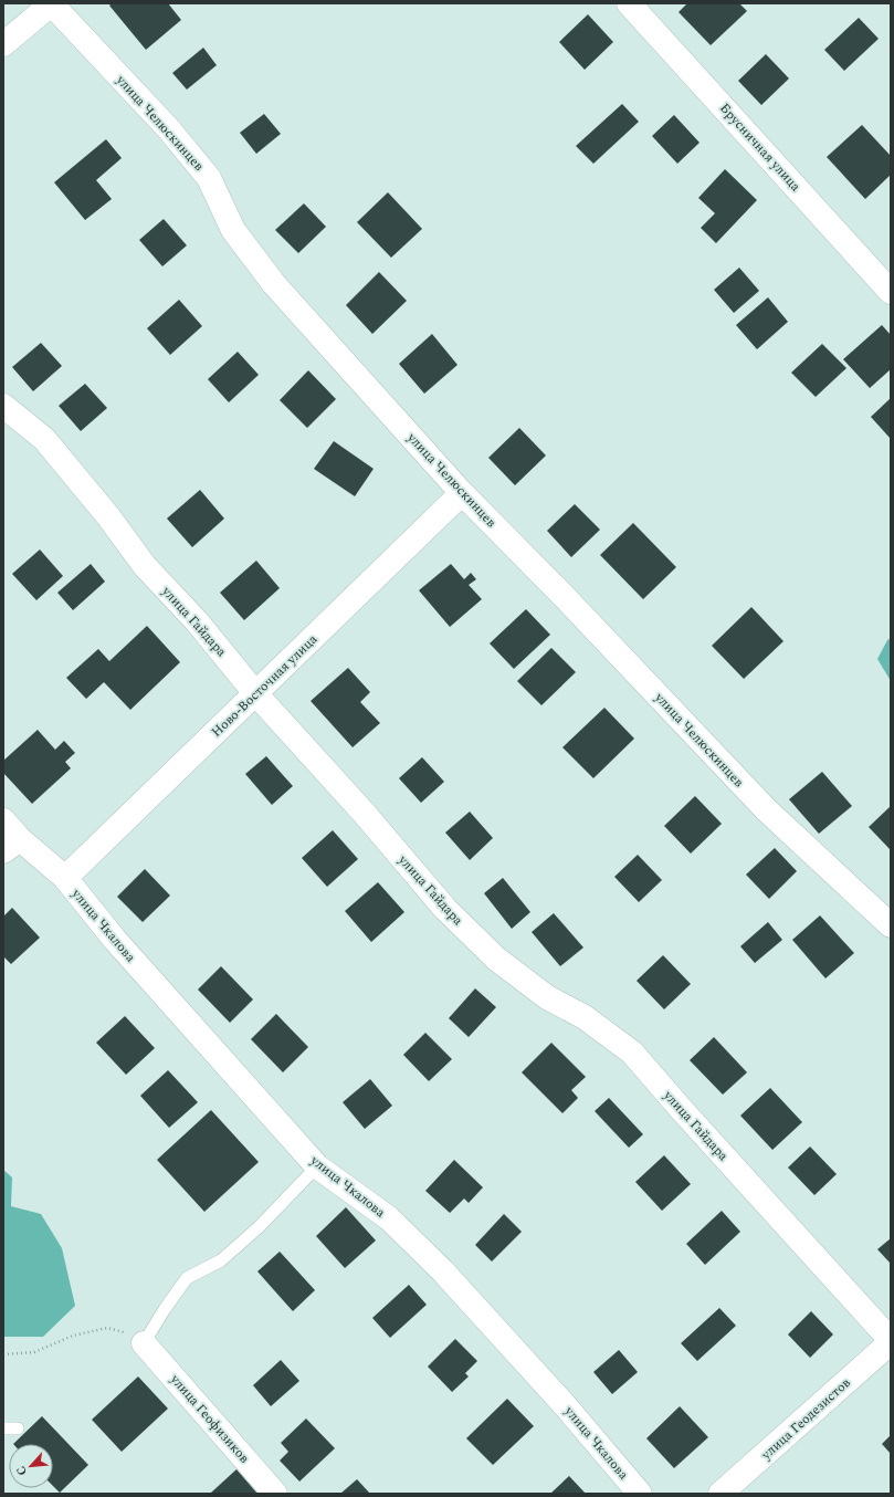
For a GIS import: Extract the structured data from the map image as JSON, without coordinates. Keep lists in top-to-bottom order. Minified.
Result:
{"streets":{"street":["улица Челюскинцев","Брусничная улица","улица Гайдара","Ново-Восточная улица","улица Чкалова","улица Геофизиков","улица Геодезистов"]},"crossings":[["улица Челюскинцев","Ново-Восточная улица"],["улица Гайдара","Ново-Восточная улица"],["улица Гайдара","улица Геодезистов"],["Ново-Восточная улица","улица Чкалова"]],"north":"bottom left"}
